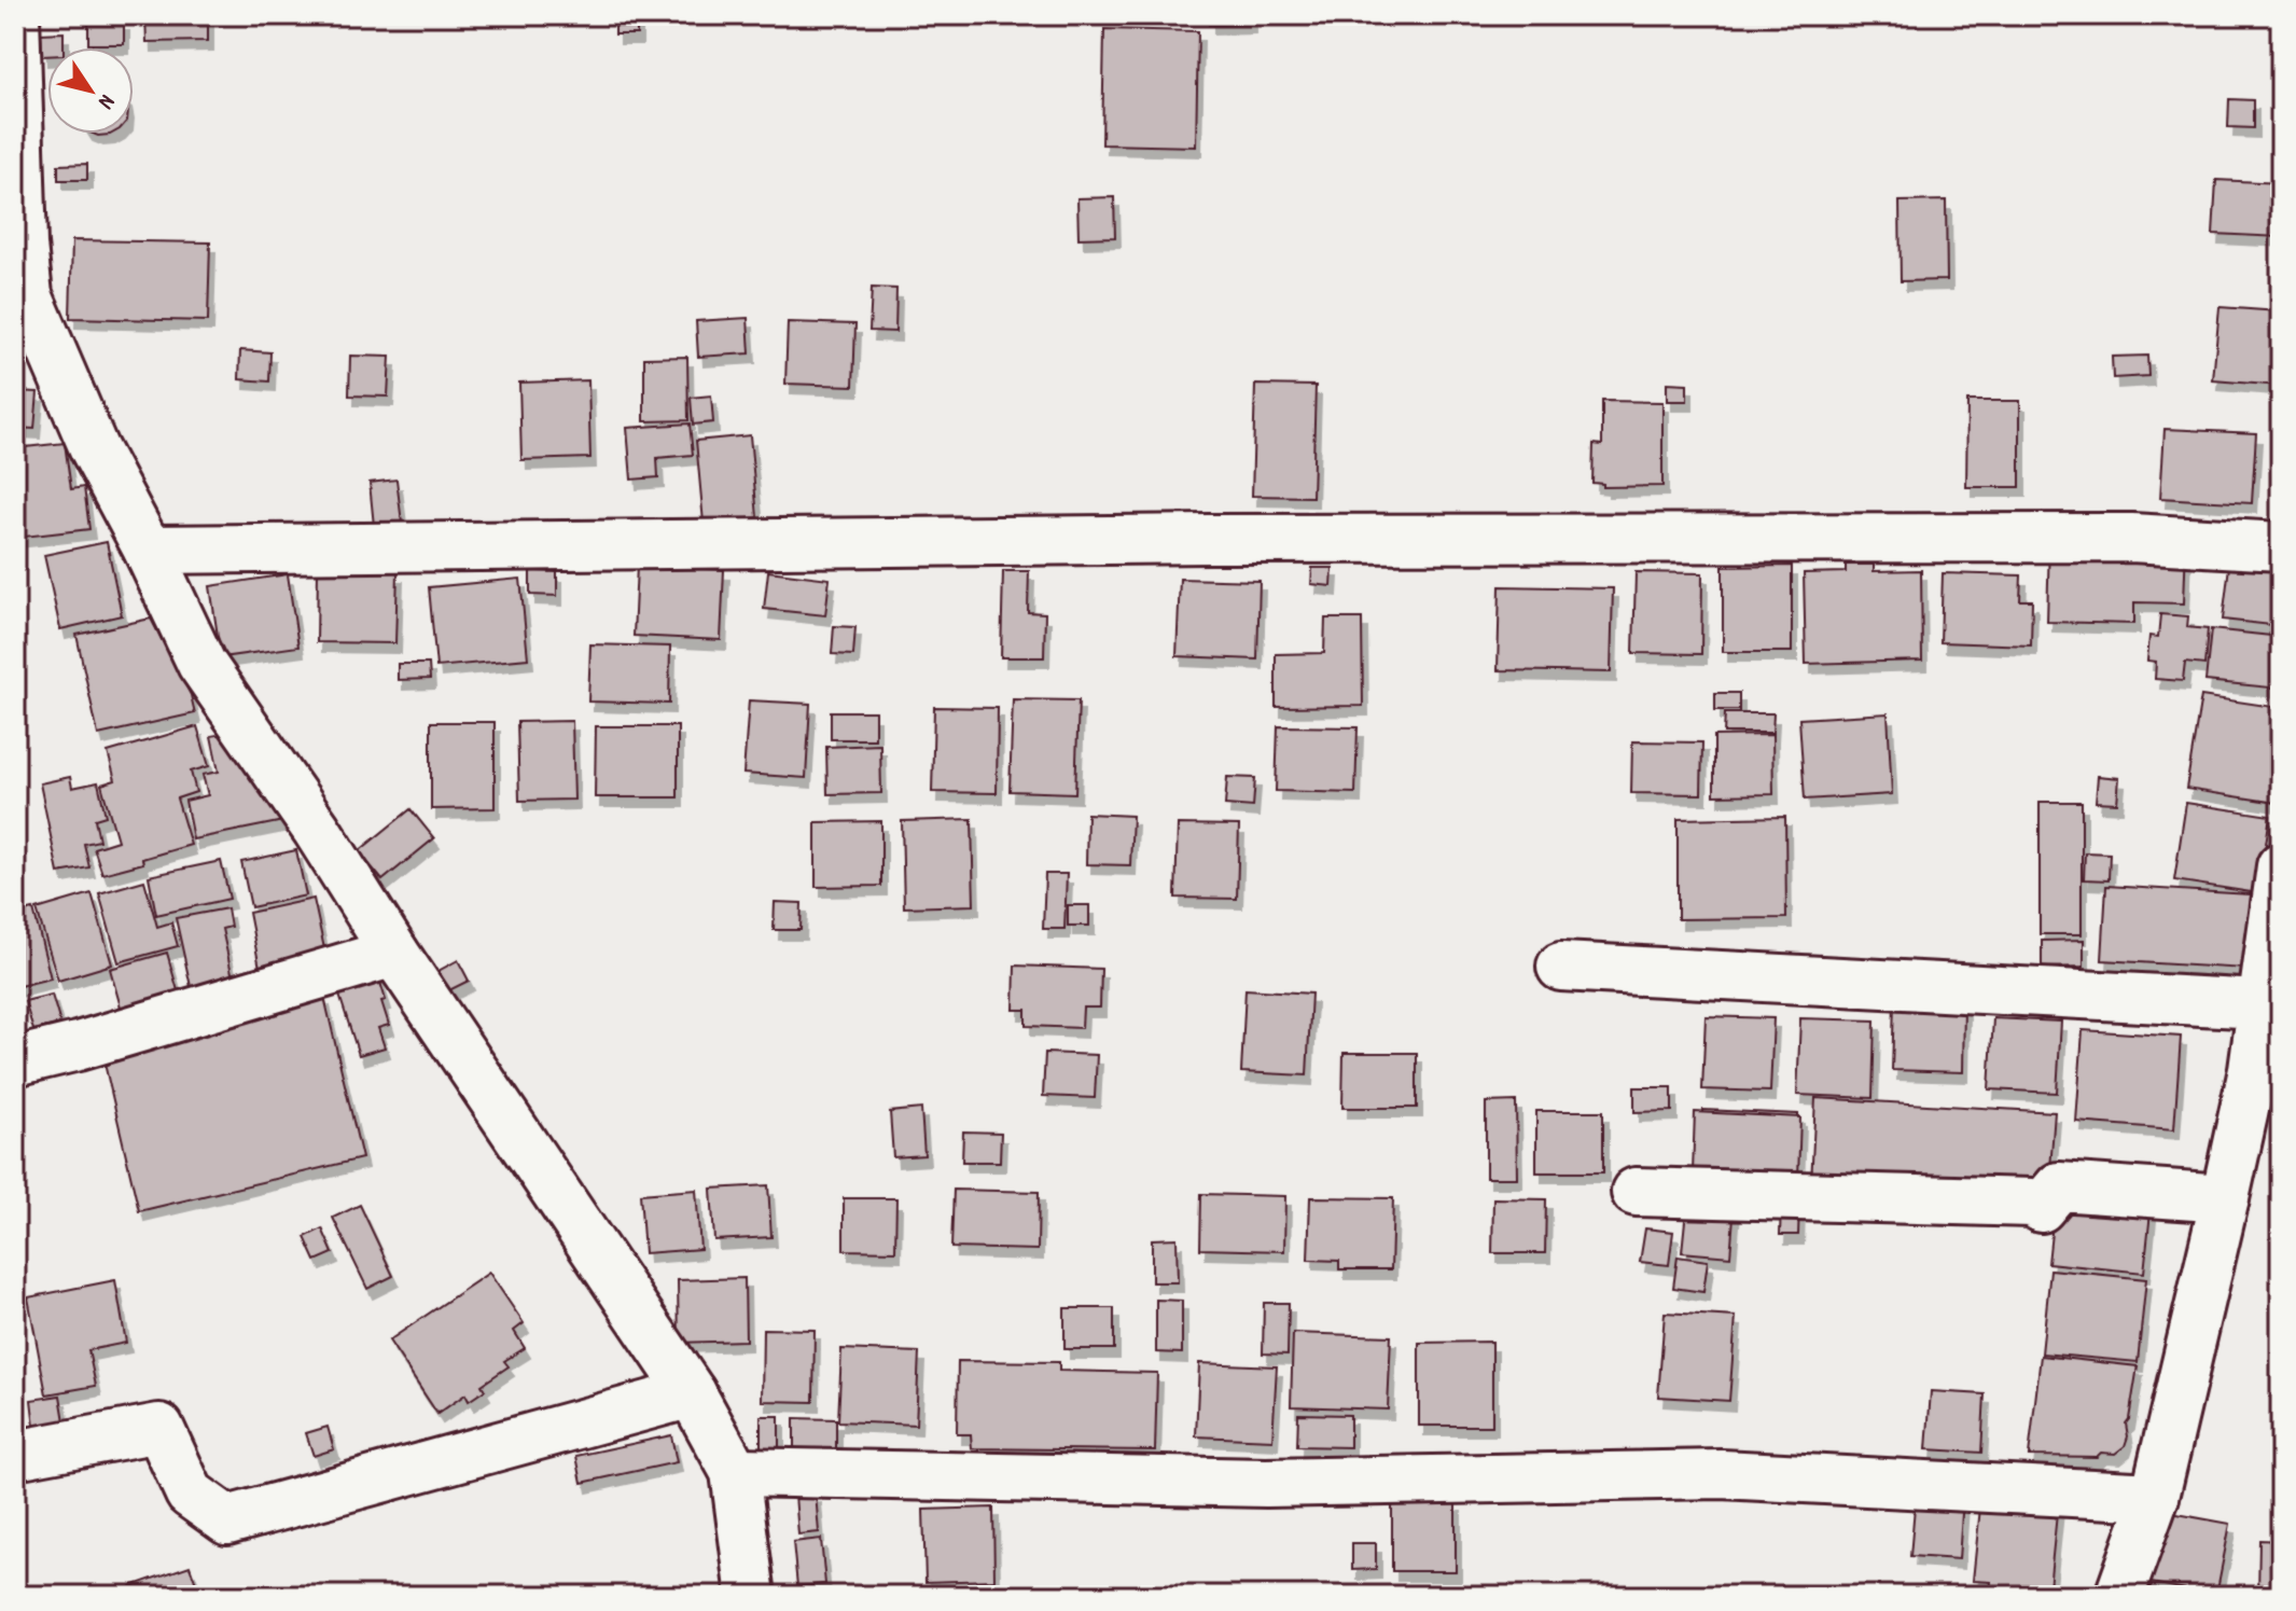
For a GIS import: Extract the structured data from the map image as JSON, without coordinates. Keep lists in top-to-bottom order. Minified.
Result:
{"north":"bottom right"}
